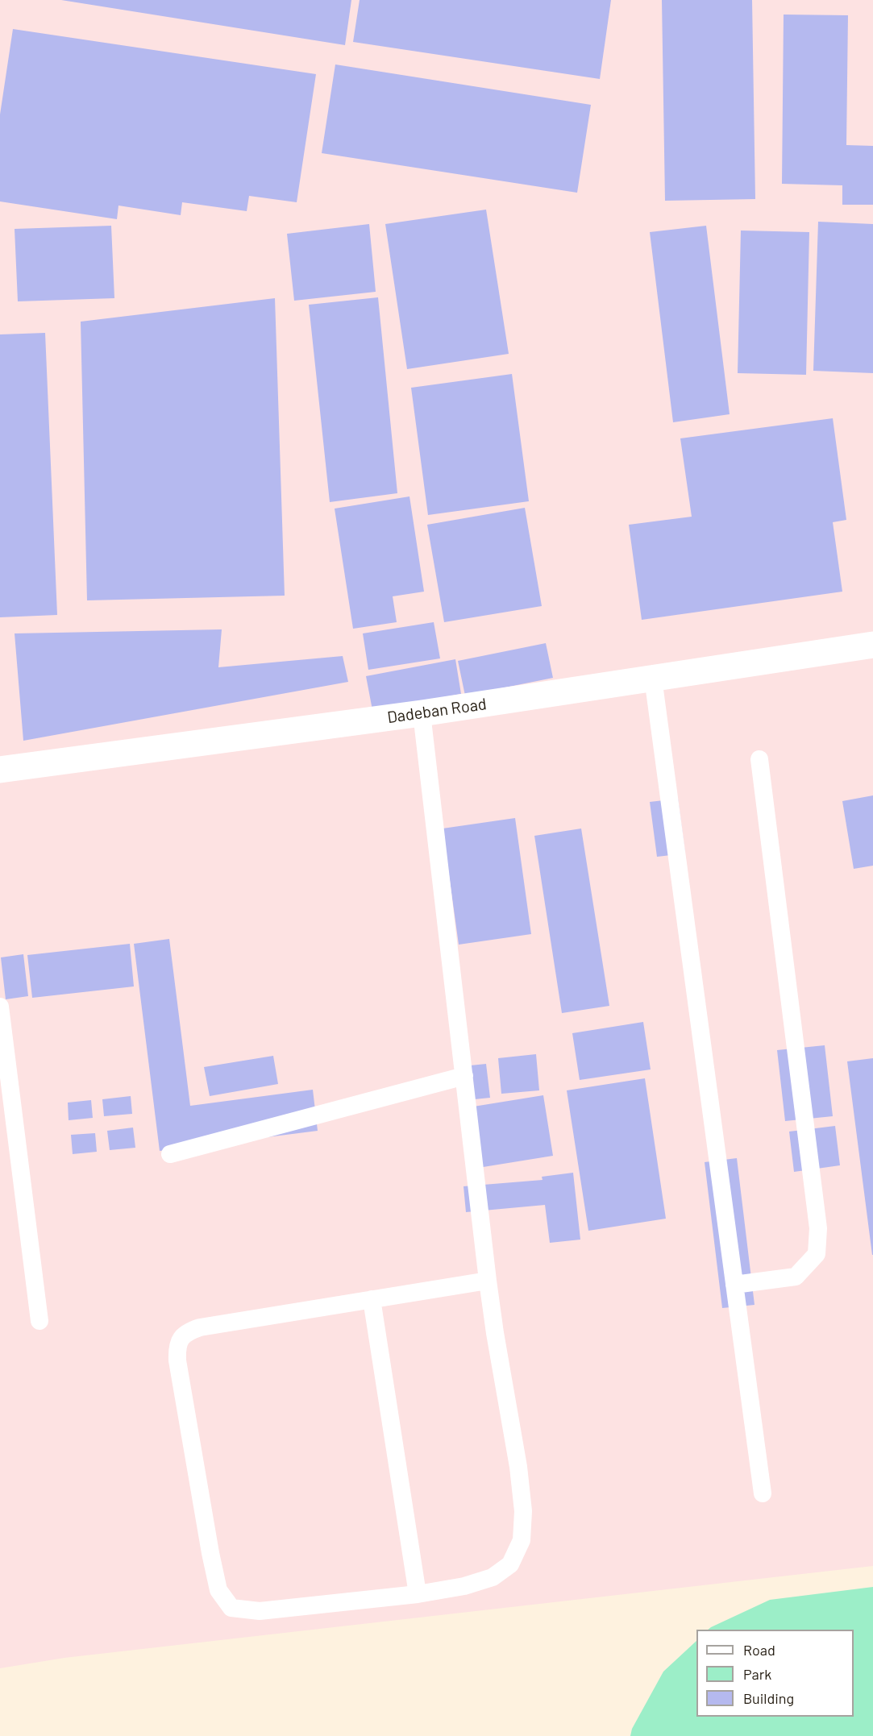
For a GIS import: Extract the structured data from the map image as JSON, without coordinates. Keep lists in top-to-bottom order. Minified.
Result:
{"streets":{"street":["Dadeban Road"]},"legend":["Road","Park","Building"]}
